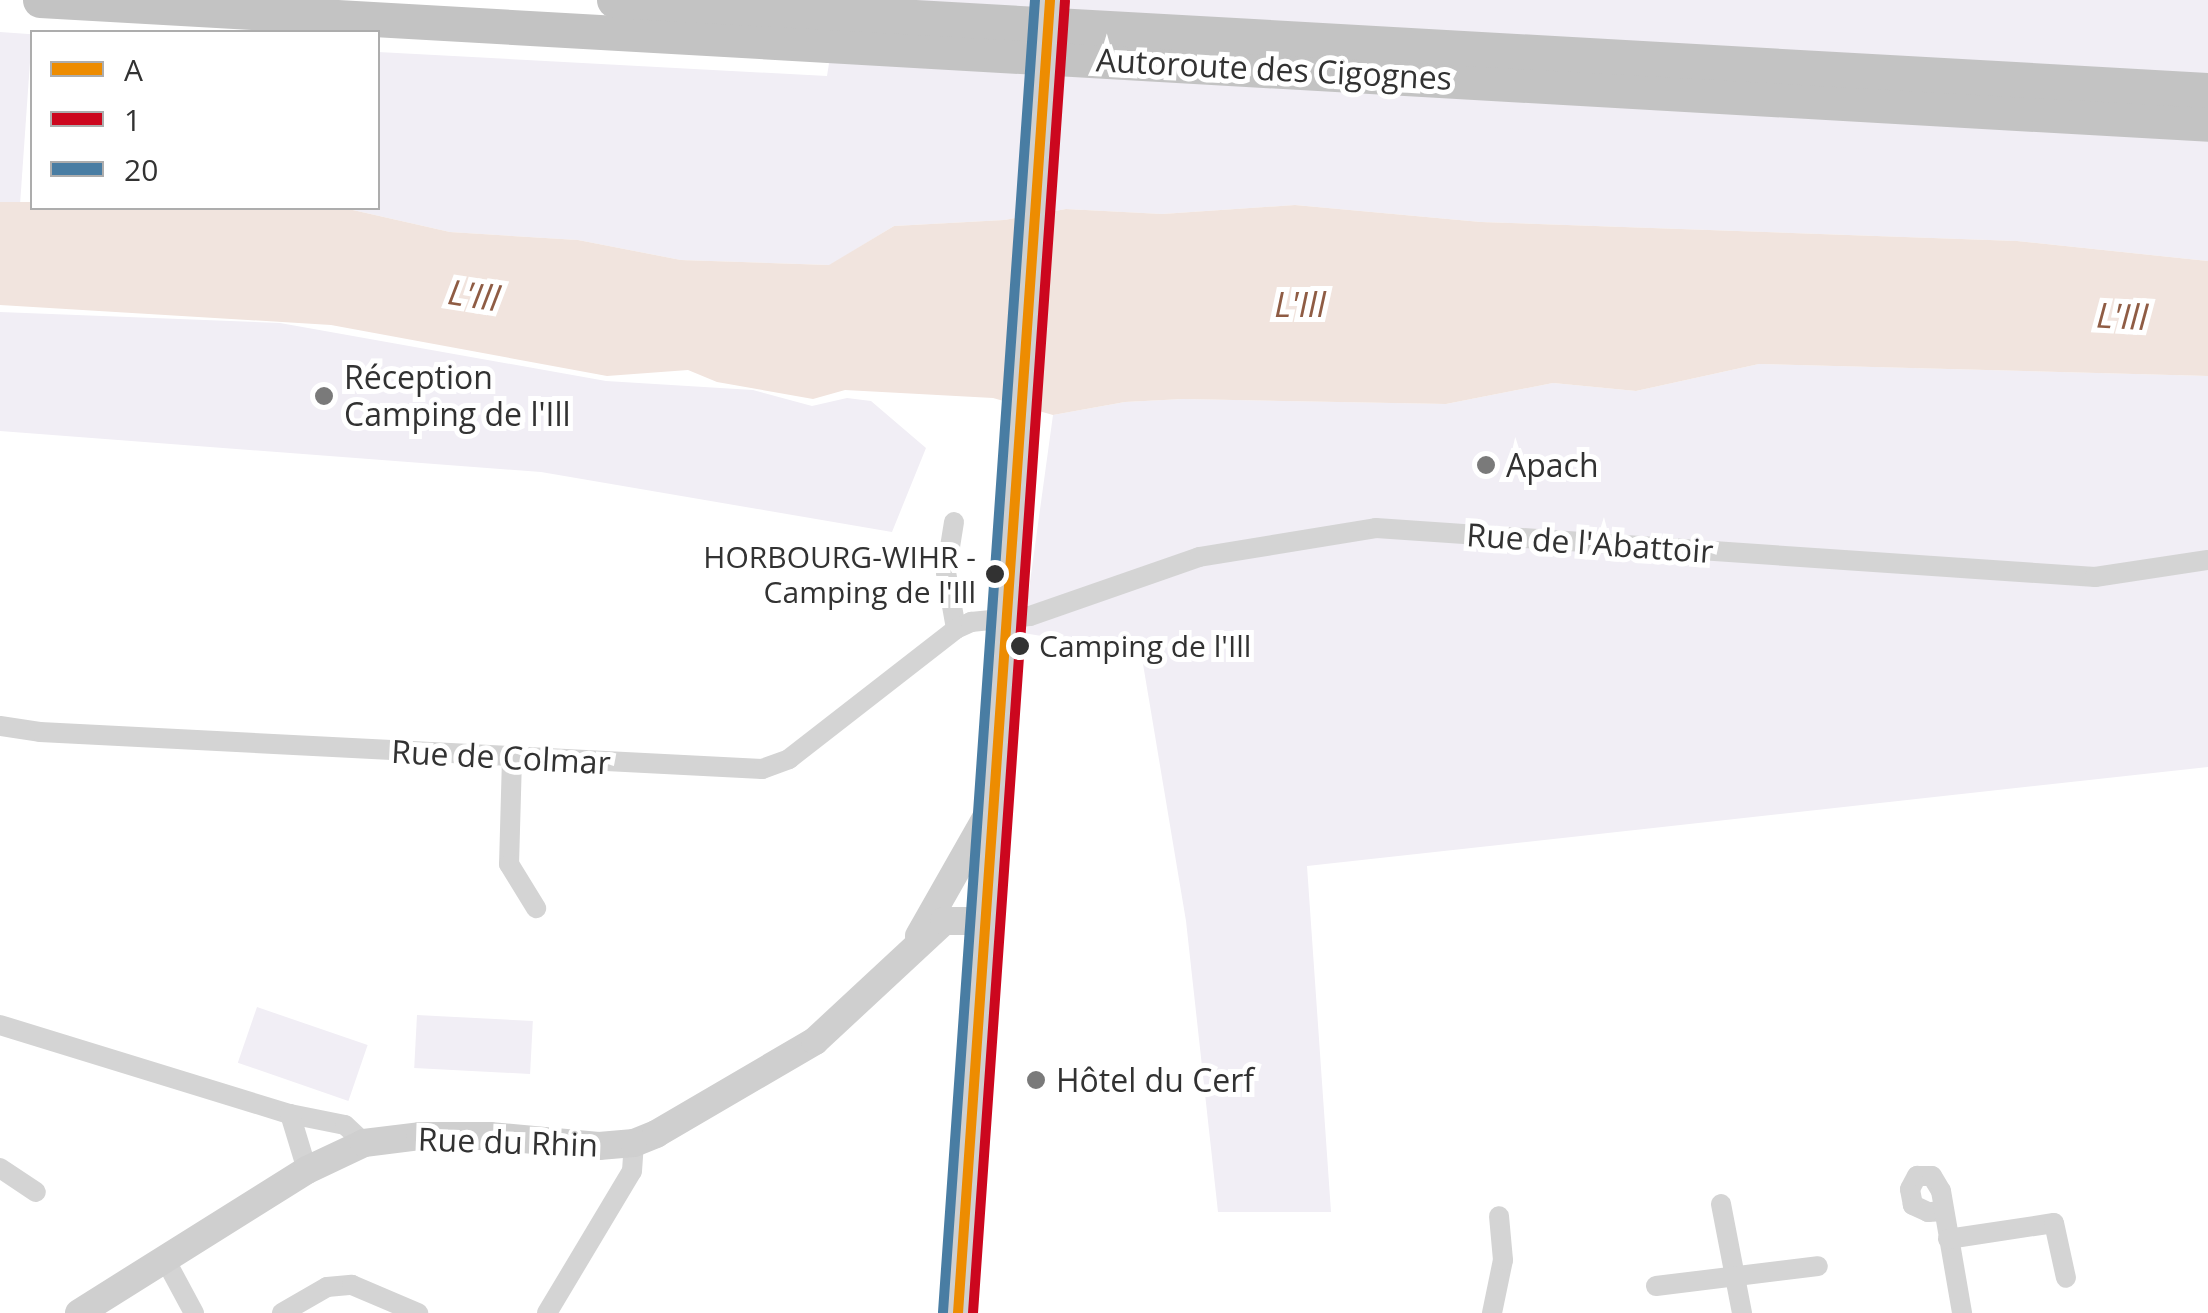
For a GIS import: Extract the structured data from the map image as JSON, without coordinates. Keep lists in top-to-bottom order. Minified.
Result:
{"streets":{"highway":["Autoroute des Cigognes"],"main road":["Rue du Rhin"],"street":["Rue de l'Abattoir","Rue de Colmar"]},"water":["L'Ill"],"places":["Réception Camping de l'Ill","Apach","HORBOURG-WIHR - Camping de l'Ill","Camping de l'Ill","Hôtel du Cerf"],"lines":["transit line A","transit line 20","transit line 1"],"legend":["A","1","20"]}
